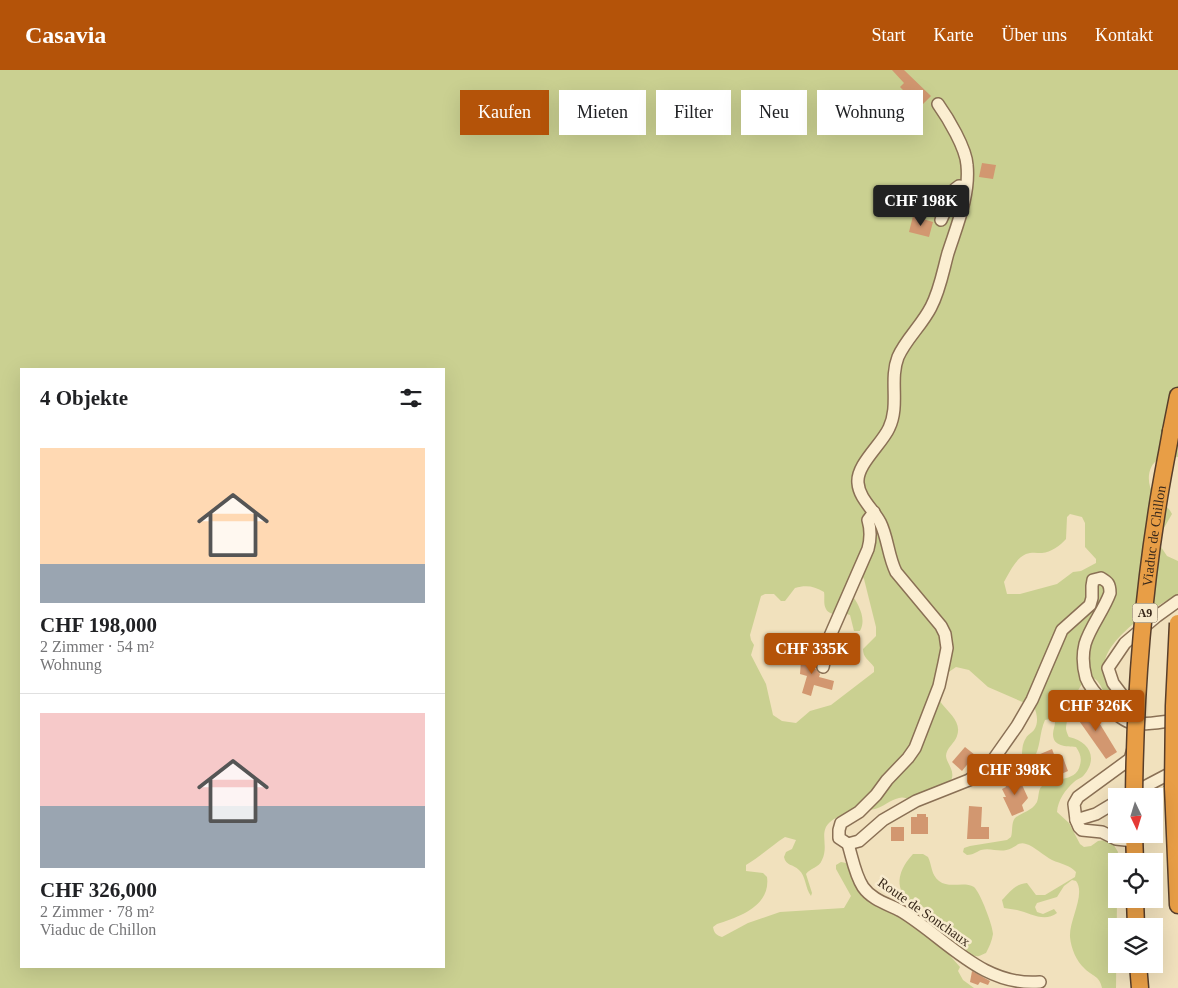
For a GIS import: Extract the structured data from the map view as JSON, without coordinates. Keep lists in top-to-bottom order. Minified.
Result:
{"streets":{"highway":["Viaduc de Chillon","A9"],"street":["Route de Sonchaux"]},"north":"bottom","page":{"header":"Casavia","nav":["Start","Karte","Über uns","Kontakt"],"chip":["Kaufen","Mieten","Filter","Neu","Wohnung"],"price":["CHF 198K","CHF 335K","CHF 326K","CHF 398K"],"heading":"4 Objekte","list":[{"name":"CHF 198,000","note":"2 Zimmer · 54 m² · Wohnung"},{"name":"CHF 326,000","note":"2 Zimmer · 78 m² · Viaduc de Chillon"}]}}
